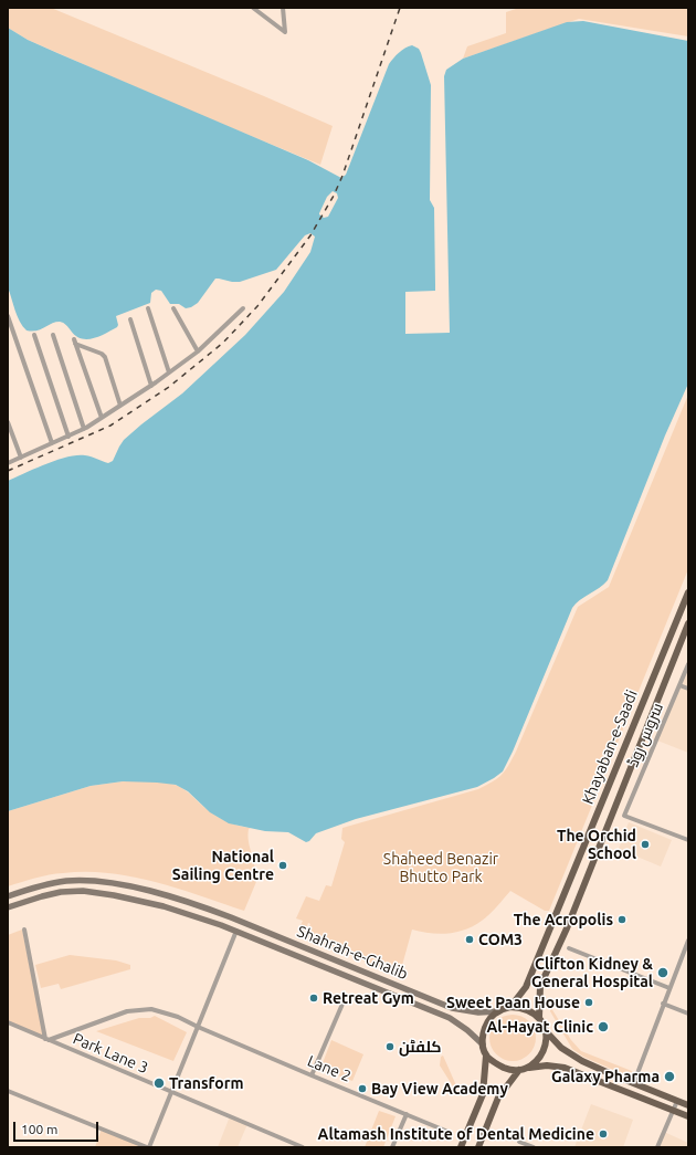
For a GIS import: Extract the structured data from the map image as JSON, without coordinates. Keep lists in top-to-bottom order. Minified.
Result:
{"streets":{"main road":["Khayaban-e-Saadi","Shahrah-e-Ghalib"],"street":["سروس روڈ","Park Lane 3","Lane 2"]},"crossings":[["Khayaban-e-Saadi","Shahrah-e-Ghalib"],["Park Lane 3","Lane 2"]],"parks":["Shaheed Benazir Bhutto Park"],"places":["The Orchid School","National Sailing Centre","The Acropolis","COM3","Clifton Kidney & General Hospital","Retreat Gym","Sweet Paan House","Al-Hayat Clinic","کلفٹن","Galaxy Pharma","Transform","Bay View Academy","Altamash Institute of Dental Medicine"],"scale_bar":"100 m"}
